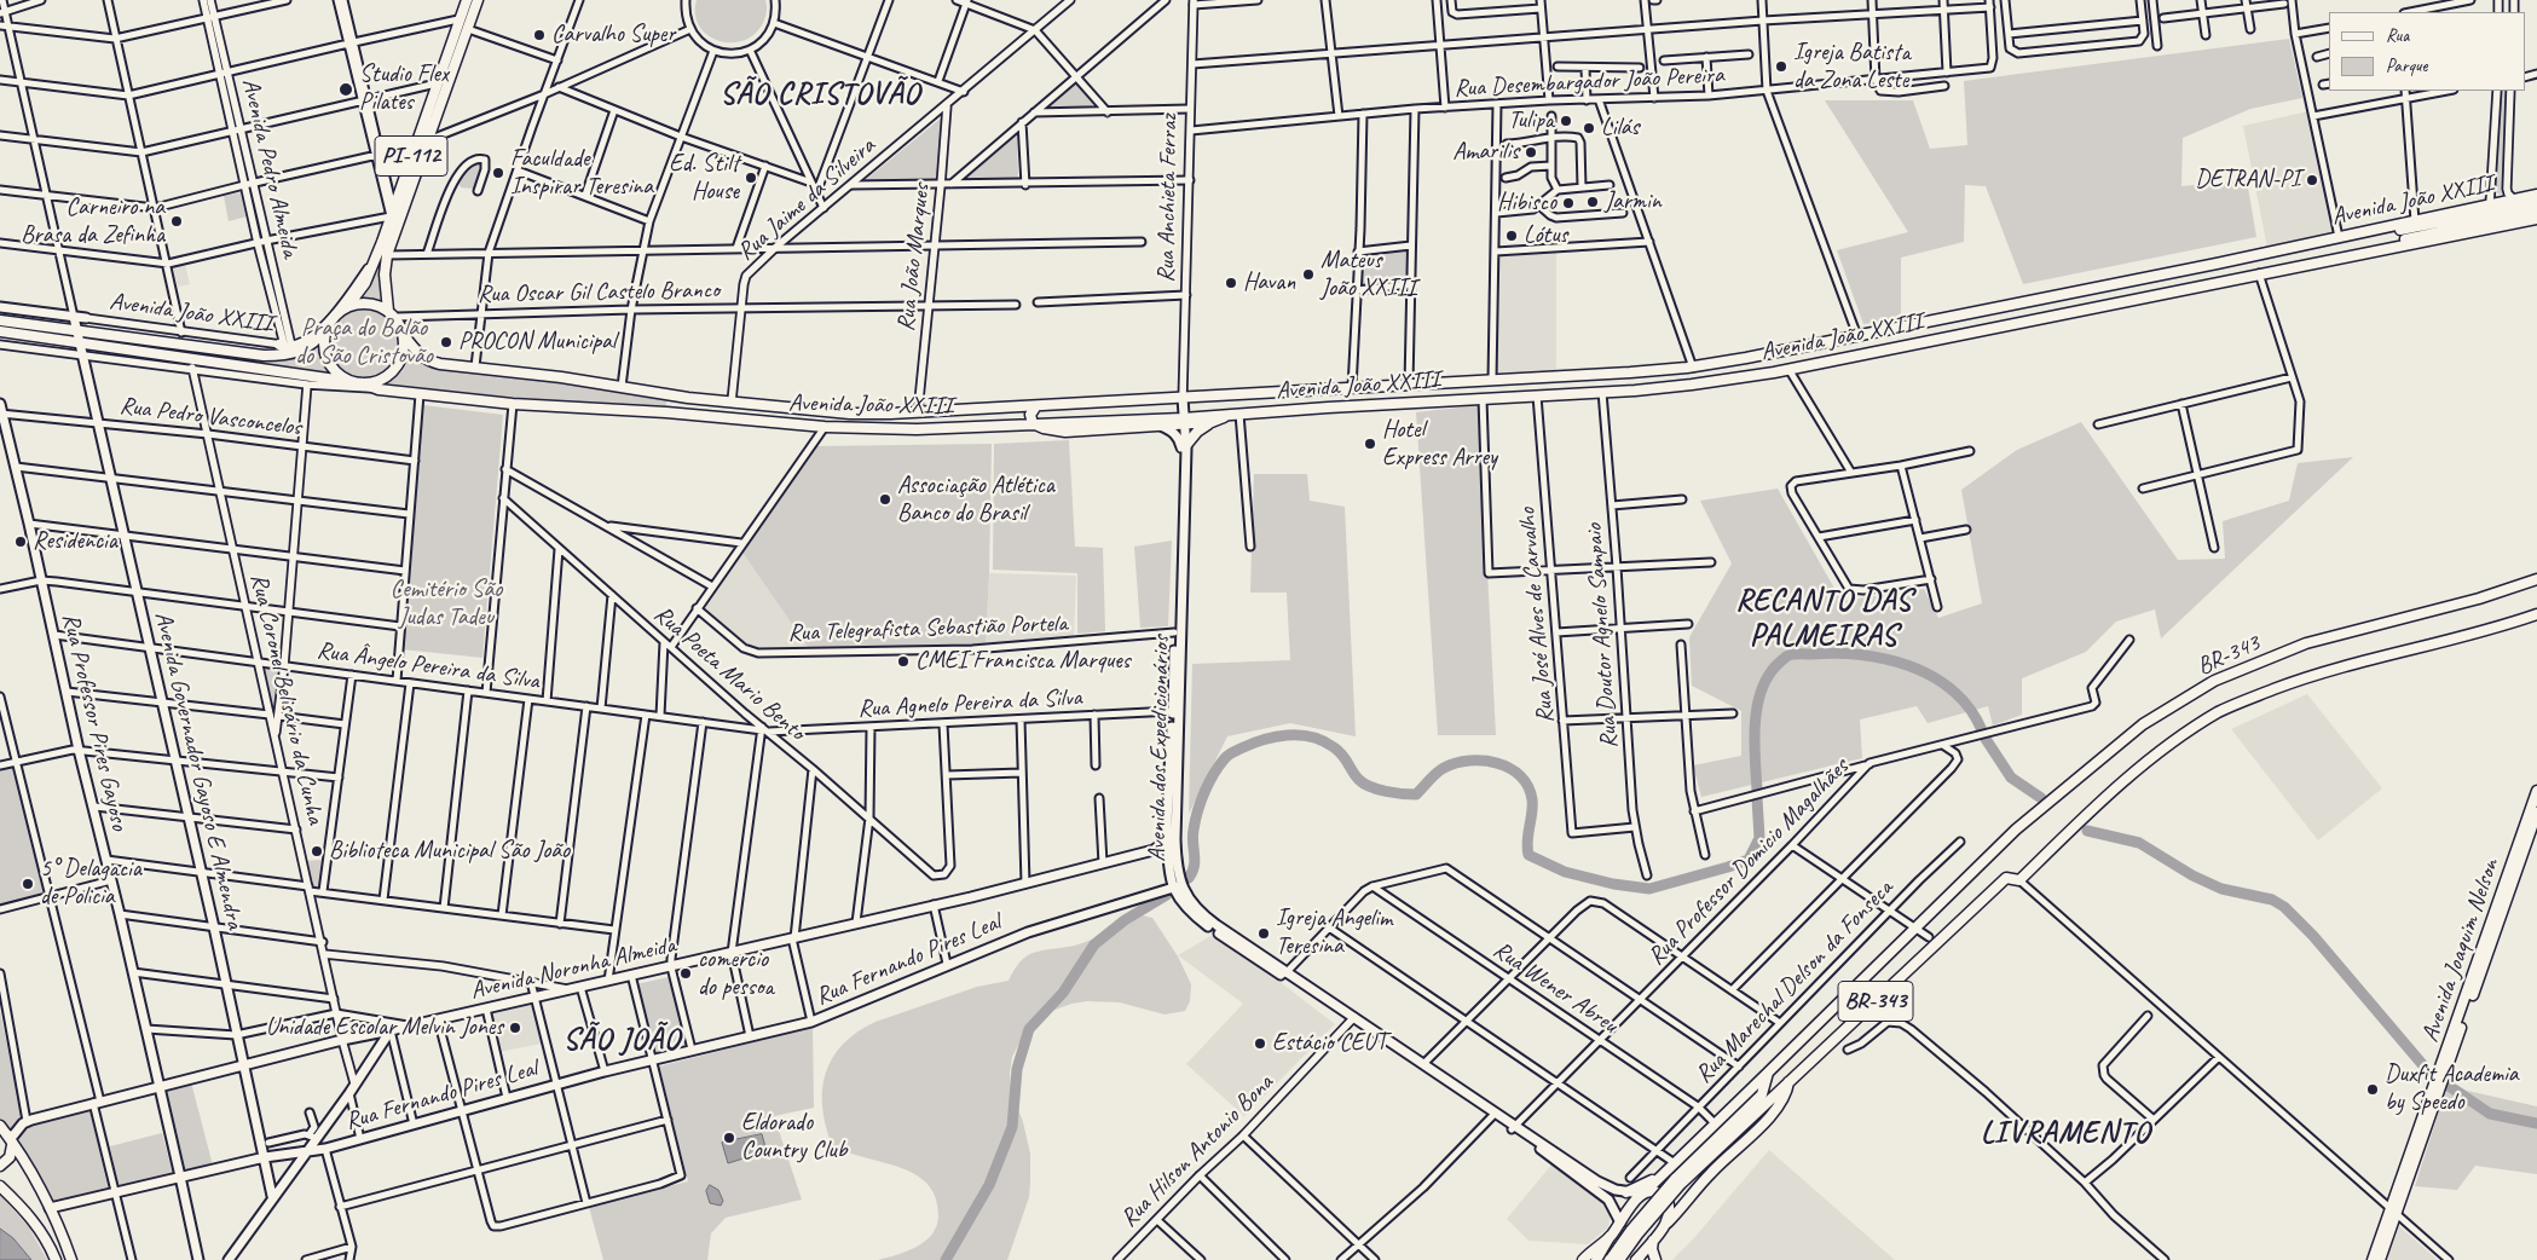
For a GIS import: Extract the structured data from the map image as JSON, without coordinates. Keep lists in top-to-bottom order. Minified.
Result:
{"streets":{"main road":["PI-112","Avenida João XXIII","BR-343","Rua Professor Pires Gayoso","Avenida dos Expedicionários","Avenida Governador Gayoso E Almendra","Avenida Joaquim Nelson","Rua Fernando Pires Leal","Avenida Noronha Almeida"],"street":["Rua Desembargador João Pereira","Avenida Pedro Almeida","Rua Anchieta Ferraz","Rua Jaime da Silveira","Rua João Marques","Rua Oscar Gil Castelo Branco","Rua Pedro Vasconcelos","Rua José Alves de Carvalho","Rua Telegrafista Sebastião Portela","Rua Doutor Agnelo Sampaio","Rua Ângelo Pereira da Silva","Rua Poeta Mario Bento","Rua Coronel Belisário da Cunha","Rua Agnelo Pereira da Silva","Rua Professor Domicio Magalhães","Rua Marechal Delson da Fonseca","Rua Wener Abreu","Rua Hilson Antonio Bona"]},"crossings":[["Rua Desembargador João Pereira","Rua Anchieta Ferraz"],["PI-112","Avenida João XXIII"],["Avenida Pedro Almeida","Avenida João XXIII"],["Rua Anchieta Ferraz","Avenida João XXIII"],["Rua Anchieta Ferraz","Avenida dos Expedicionários"],["Rua Jaime da Silveira","Avenida João XXIII"],["Rua Jaime da Silveira","Rua João Marques"],["Rua Jaime da Silveira","Rua Oscar Gil Castelo Branco"],["Avenida João XXIII","Rua João Marques"],["Avenida João XXIII","Rua José Alves de Carvalho"],["Avenida João XXIII","Rua Doutor Agnelo Sampaio"],["Avenida João XXIII","Rua Coronel Belisário da Cunha"],["Avenida João XXIII","Avenida dos Expedicionários"],["Avenida João XXIII","Avenida Governador Gayoso E Almendra"],["Rua João Marques","Rua Oscar Gil Castelo Branco"],["Rua Pedro Vasconcelos","Rua Coronel Belisário da Cunha"],["Rua Pedro Vasconcelos","Rua Professor Pires Gayoso"],["Rua Pedro Vasconcelos","Avenida Governador Gayoso E Almendra"],["Rua José Alves de Carvalho","Rua Doutor Agnelo Sampaio"],["Rua Telegrafista Sebastião Portela","Avenida dos Expedicionários"],["BR-343","Rua Wener Abreu"],["Rua Ângelo Pereira da Silva","Rua Poeta Mario Bento"],["Rua Ângelo Pereira da Silva","Rua Coronel Belisário da Cunha"],["Rua Ângelo Pereira da Silva","Rua Agnelo Pereira da Silva"],["Rua Ângelo Pereira da Silva","Rua Professor Pires Gayoso"],["Rua Ângelo Pereira da Silva","Avenida Governador Gayoso E Almendra"],["Rua Poeta Mario Bento","Rua Agnelo Pereira da Silva"],["Rua Coronel Belisário da Cunha","Avenida Noronha Almeida"],["Rua Agnelo Pereira da Silva","Avenida dos Expedicionários"],["Rua Professor Pires Gayoso","Rua Fernando Pires Leal"],["Rua Professor Pires Gayoso","Avenida Noronha Almeida"],["Avenida dos Expedicionários","Rua Professor Domicio Magalhães"],["Avenida dos Expedicionários","Rua Fernando Pires Leal"],["Avenida dos Expedicionários","Rua Hilson Antonio Bona"],["Avenida Governador Gayoso E Almendra","Rua Fernando Pires Leal"],["Avenida Governador Gayoso E Almendra","Avenida Noronha Almeida"],["Rua Professor Domicio Magalhães","Rua Wener Abreu"],["Rua Marechal Delson da Fonseca","Rua Wener Abreu"]],"districts":["SÃO CRISTOVÃO","RECANTO DAS PALMEIRAS","SÃO JOÃO","LIVRAMENTO"],"parks":["Praça do Balão do São Cristovão","Cemitério São Judas Tadeu"],"places":["Carvalho Super","Igreja Batista da Zona Leste","Studio Flex Pilates","Tulipa","Lilás","Amarilis","Faculdade Inspirar Teresina","Ed. Stilt House","DETRAN-PI","Jarmin","Hibisco","Carneiro na Brasa da Zefinha","Lótus","Mateus João XXIII","Havan","PROCON Municipal","Hotel Express Arrey","Associação Atlética Banco do Brasil","Residencia","CMEI Francisca Marques","Biblioteca Municipal São João","5° Delagacia de Policia","Igreja Angelim Teresina","comercio do pessoa","Unidade Escolar Melvin Jones","Estácio CEUT","Duxfit Academia by Speedo","Eldorado Country Club"],"legend":["Rua","Parque"]}
